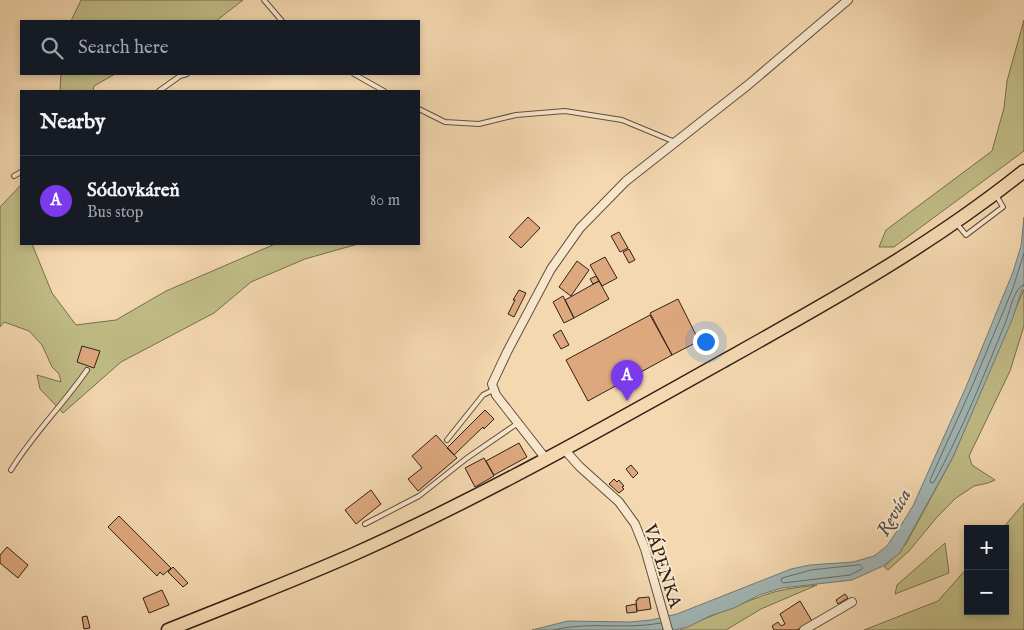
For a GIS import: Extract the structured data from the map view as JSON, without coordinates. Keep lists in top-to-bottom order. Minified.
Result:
{"streets":{"street":["VÁPENKA"]},"water":["Revúca"],"page":{"search":"Search here","heading":"Nearby","list":[{"mark":"A","name":"Sódovkáreň","note":"Bus stop","value":"80 m"}],"pins":"A","map_buttons":["+","−"]}}
